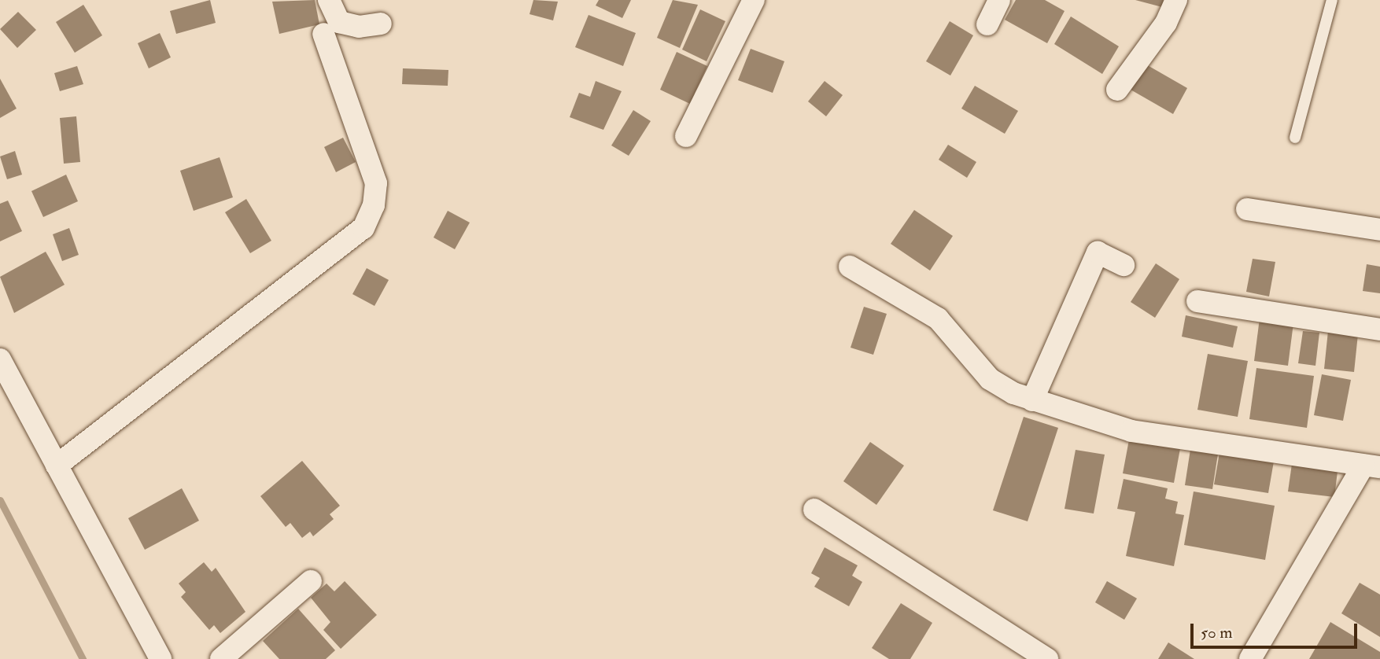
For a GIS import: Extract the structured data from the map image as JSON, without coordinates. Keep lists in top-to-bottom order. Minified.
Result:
{"scale_bar":"50 m"}
